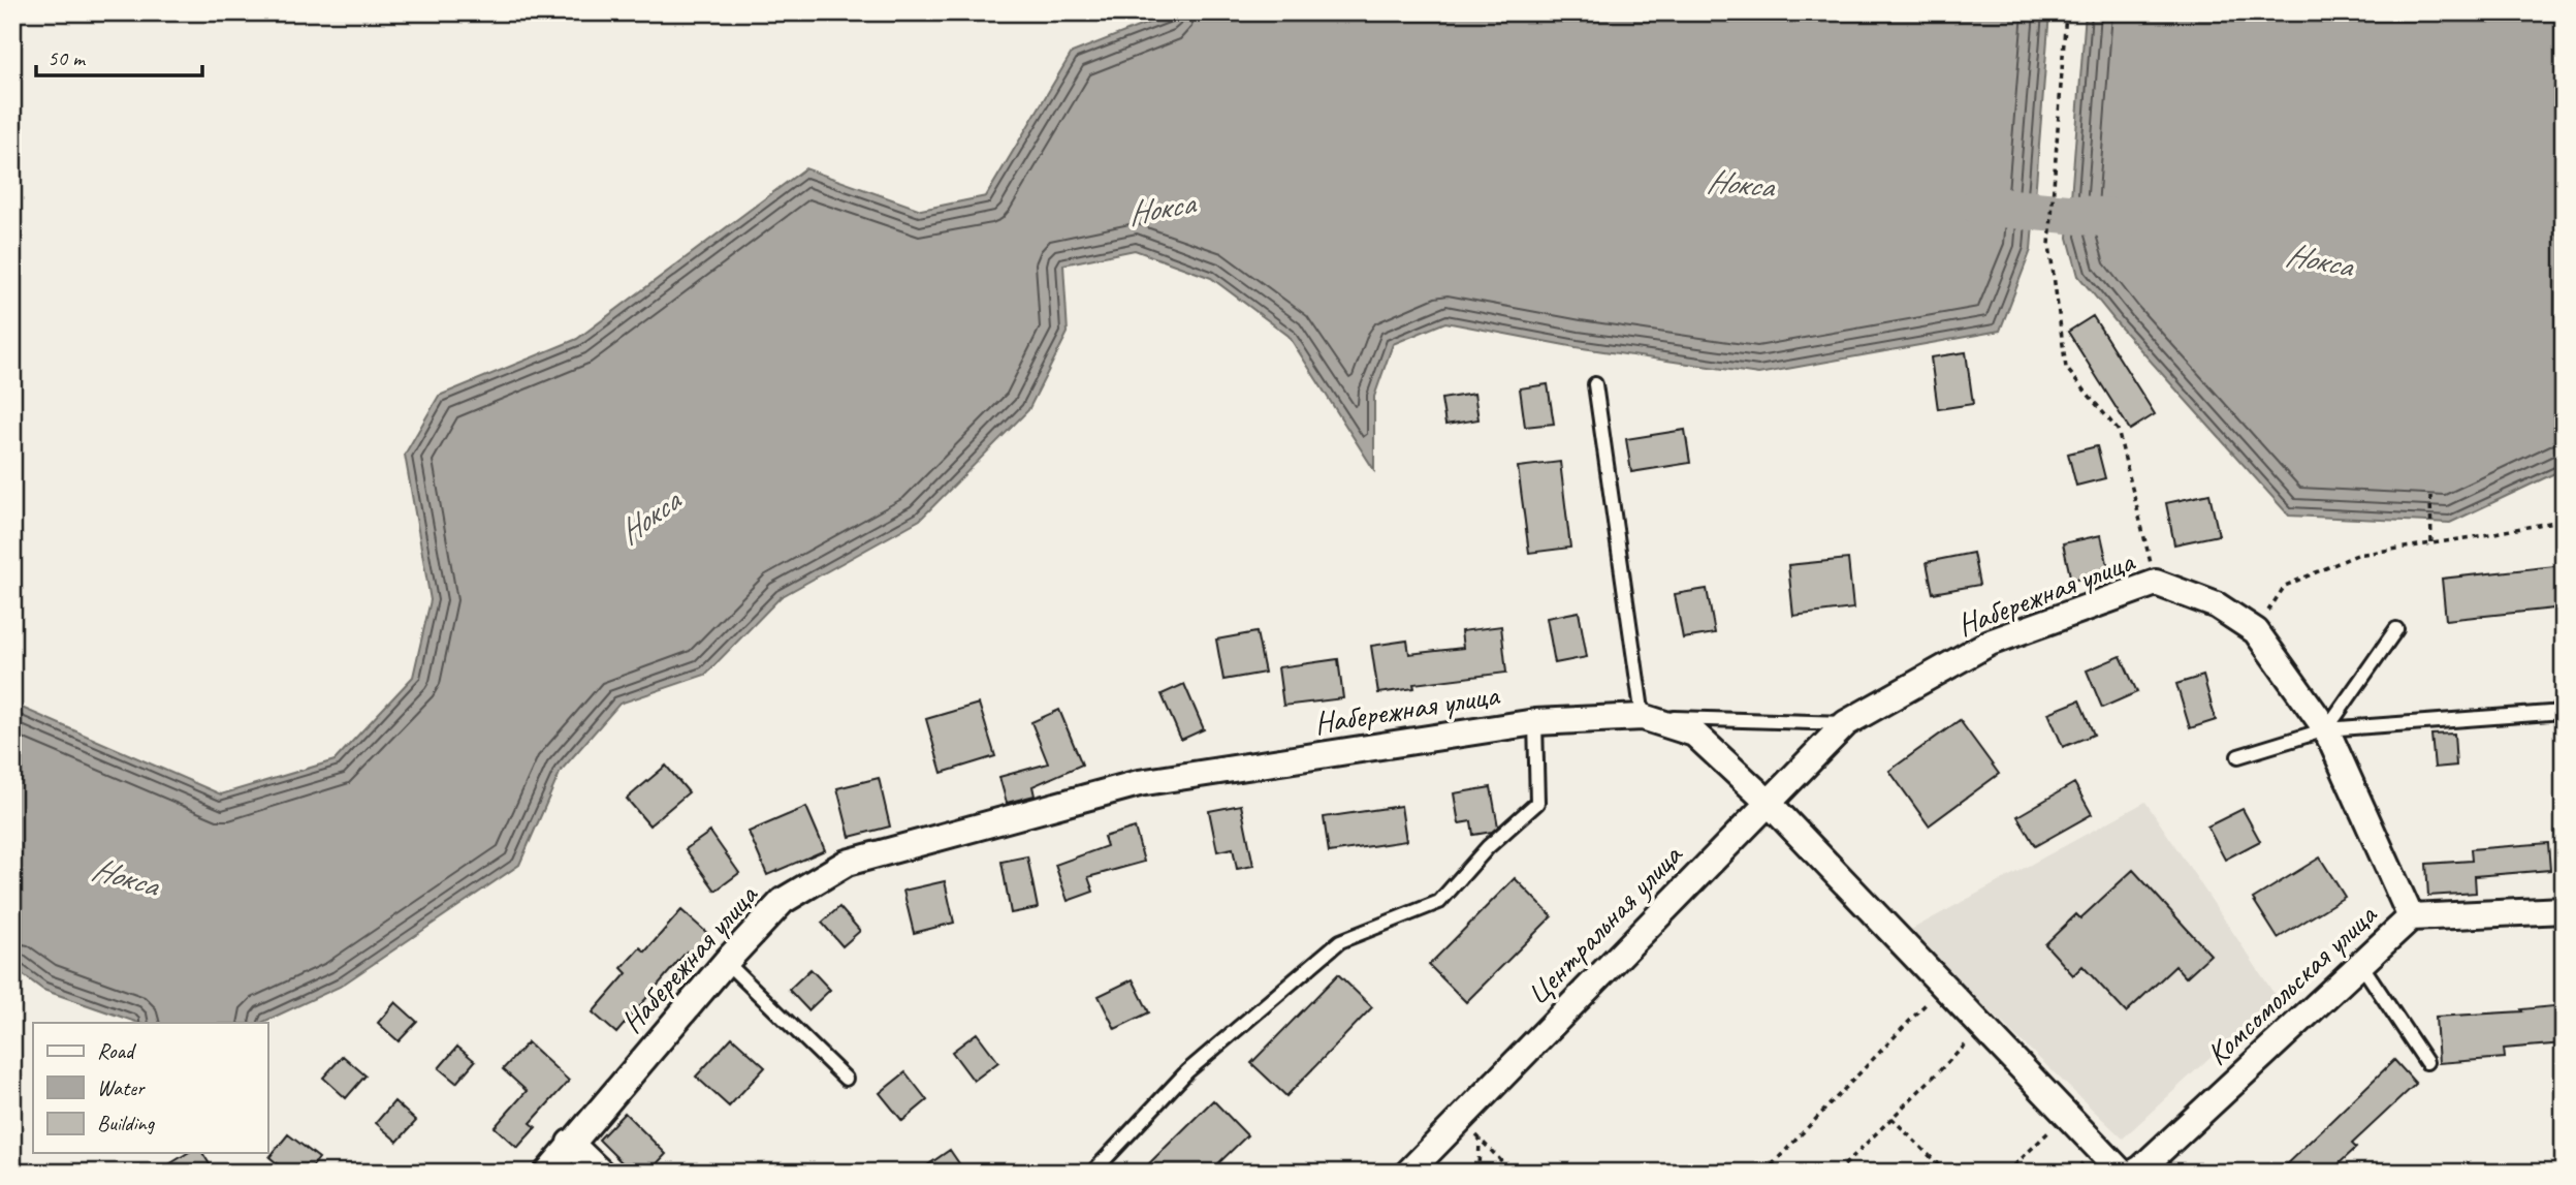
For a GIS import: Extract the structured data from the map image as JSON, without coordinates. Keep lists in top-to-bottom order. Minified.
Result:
{"streets":{"street":["Набережная улица","Центральная улица","Комсомольская улица"]},"crossings":[["Набережная улица","Центральная улица"],["Набережная улица","Комсомольская улица"]],"water":["Нокса"],"legend":["Road","Water","Building"],"scale_bar":"50 m"}
